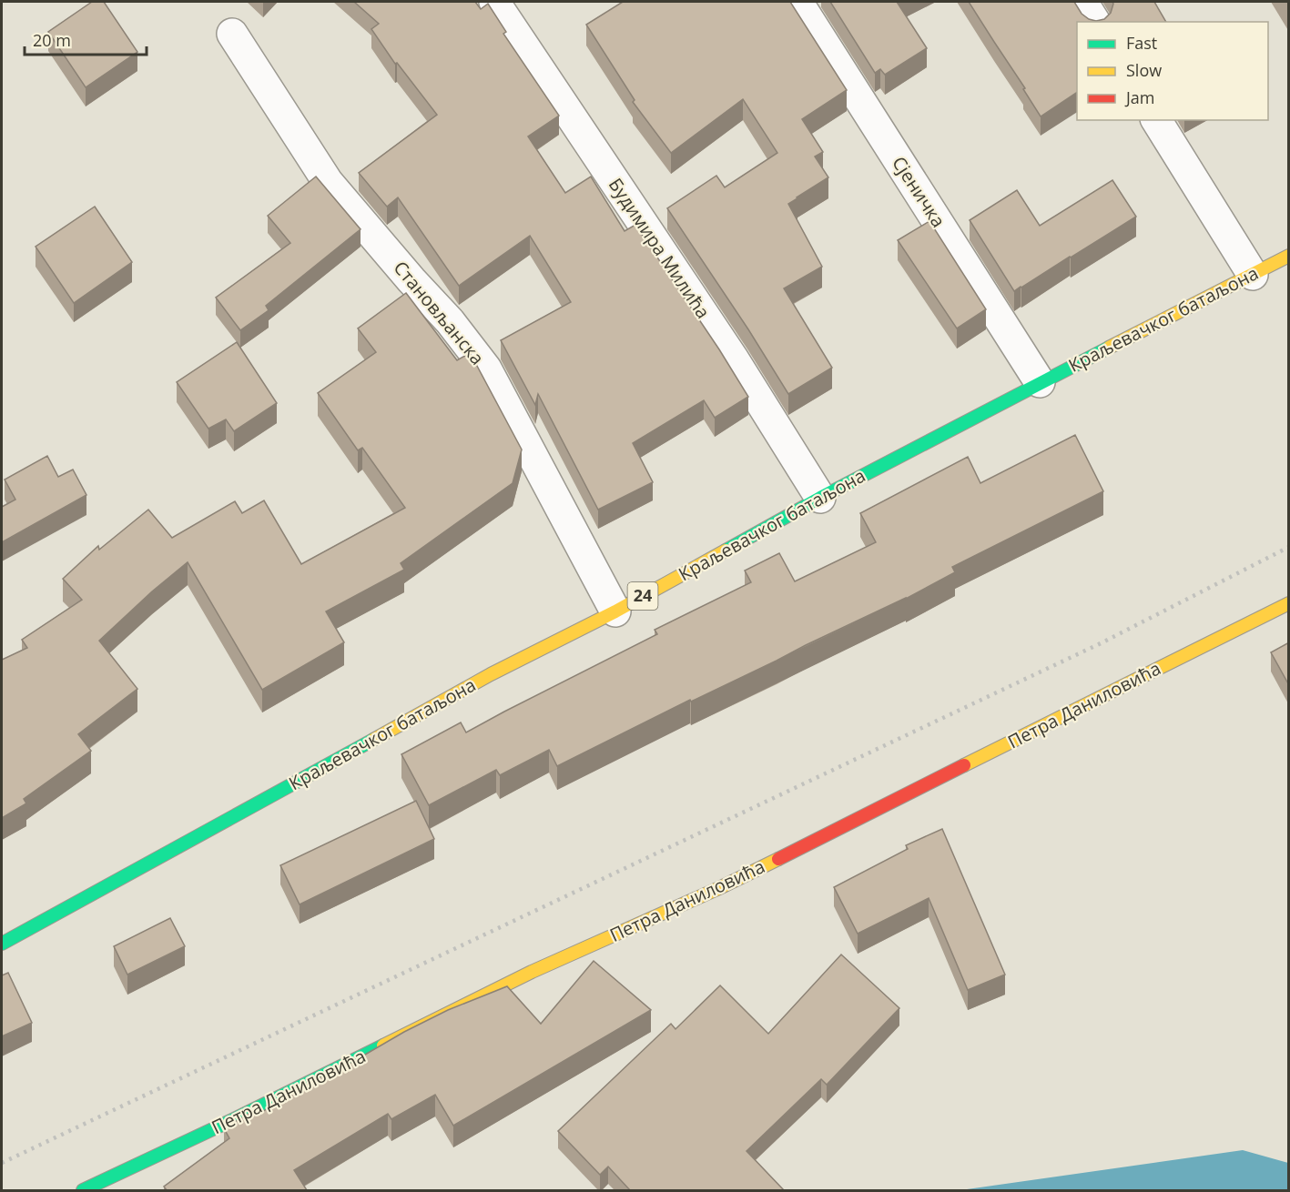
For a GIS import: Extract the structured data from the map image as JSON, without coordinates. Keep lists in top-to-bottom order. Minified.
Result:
{"streets":{"main road":["Краљевачког батаљона","24","Петра Даниловића"],"street":["Сјеничка","Будимира Милића","Становљанска"]},"crossings":[["Сјеничка","Краљевачког батаљона"],["Будимира Милића","Краљевачког батаљона"],["Становљанска","Краљевачког батаљона"]],"legend":["Fast","Slow","Jam"],"scale_bar":"20 m"}
